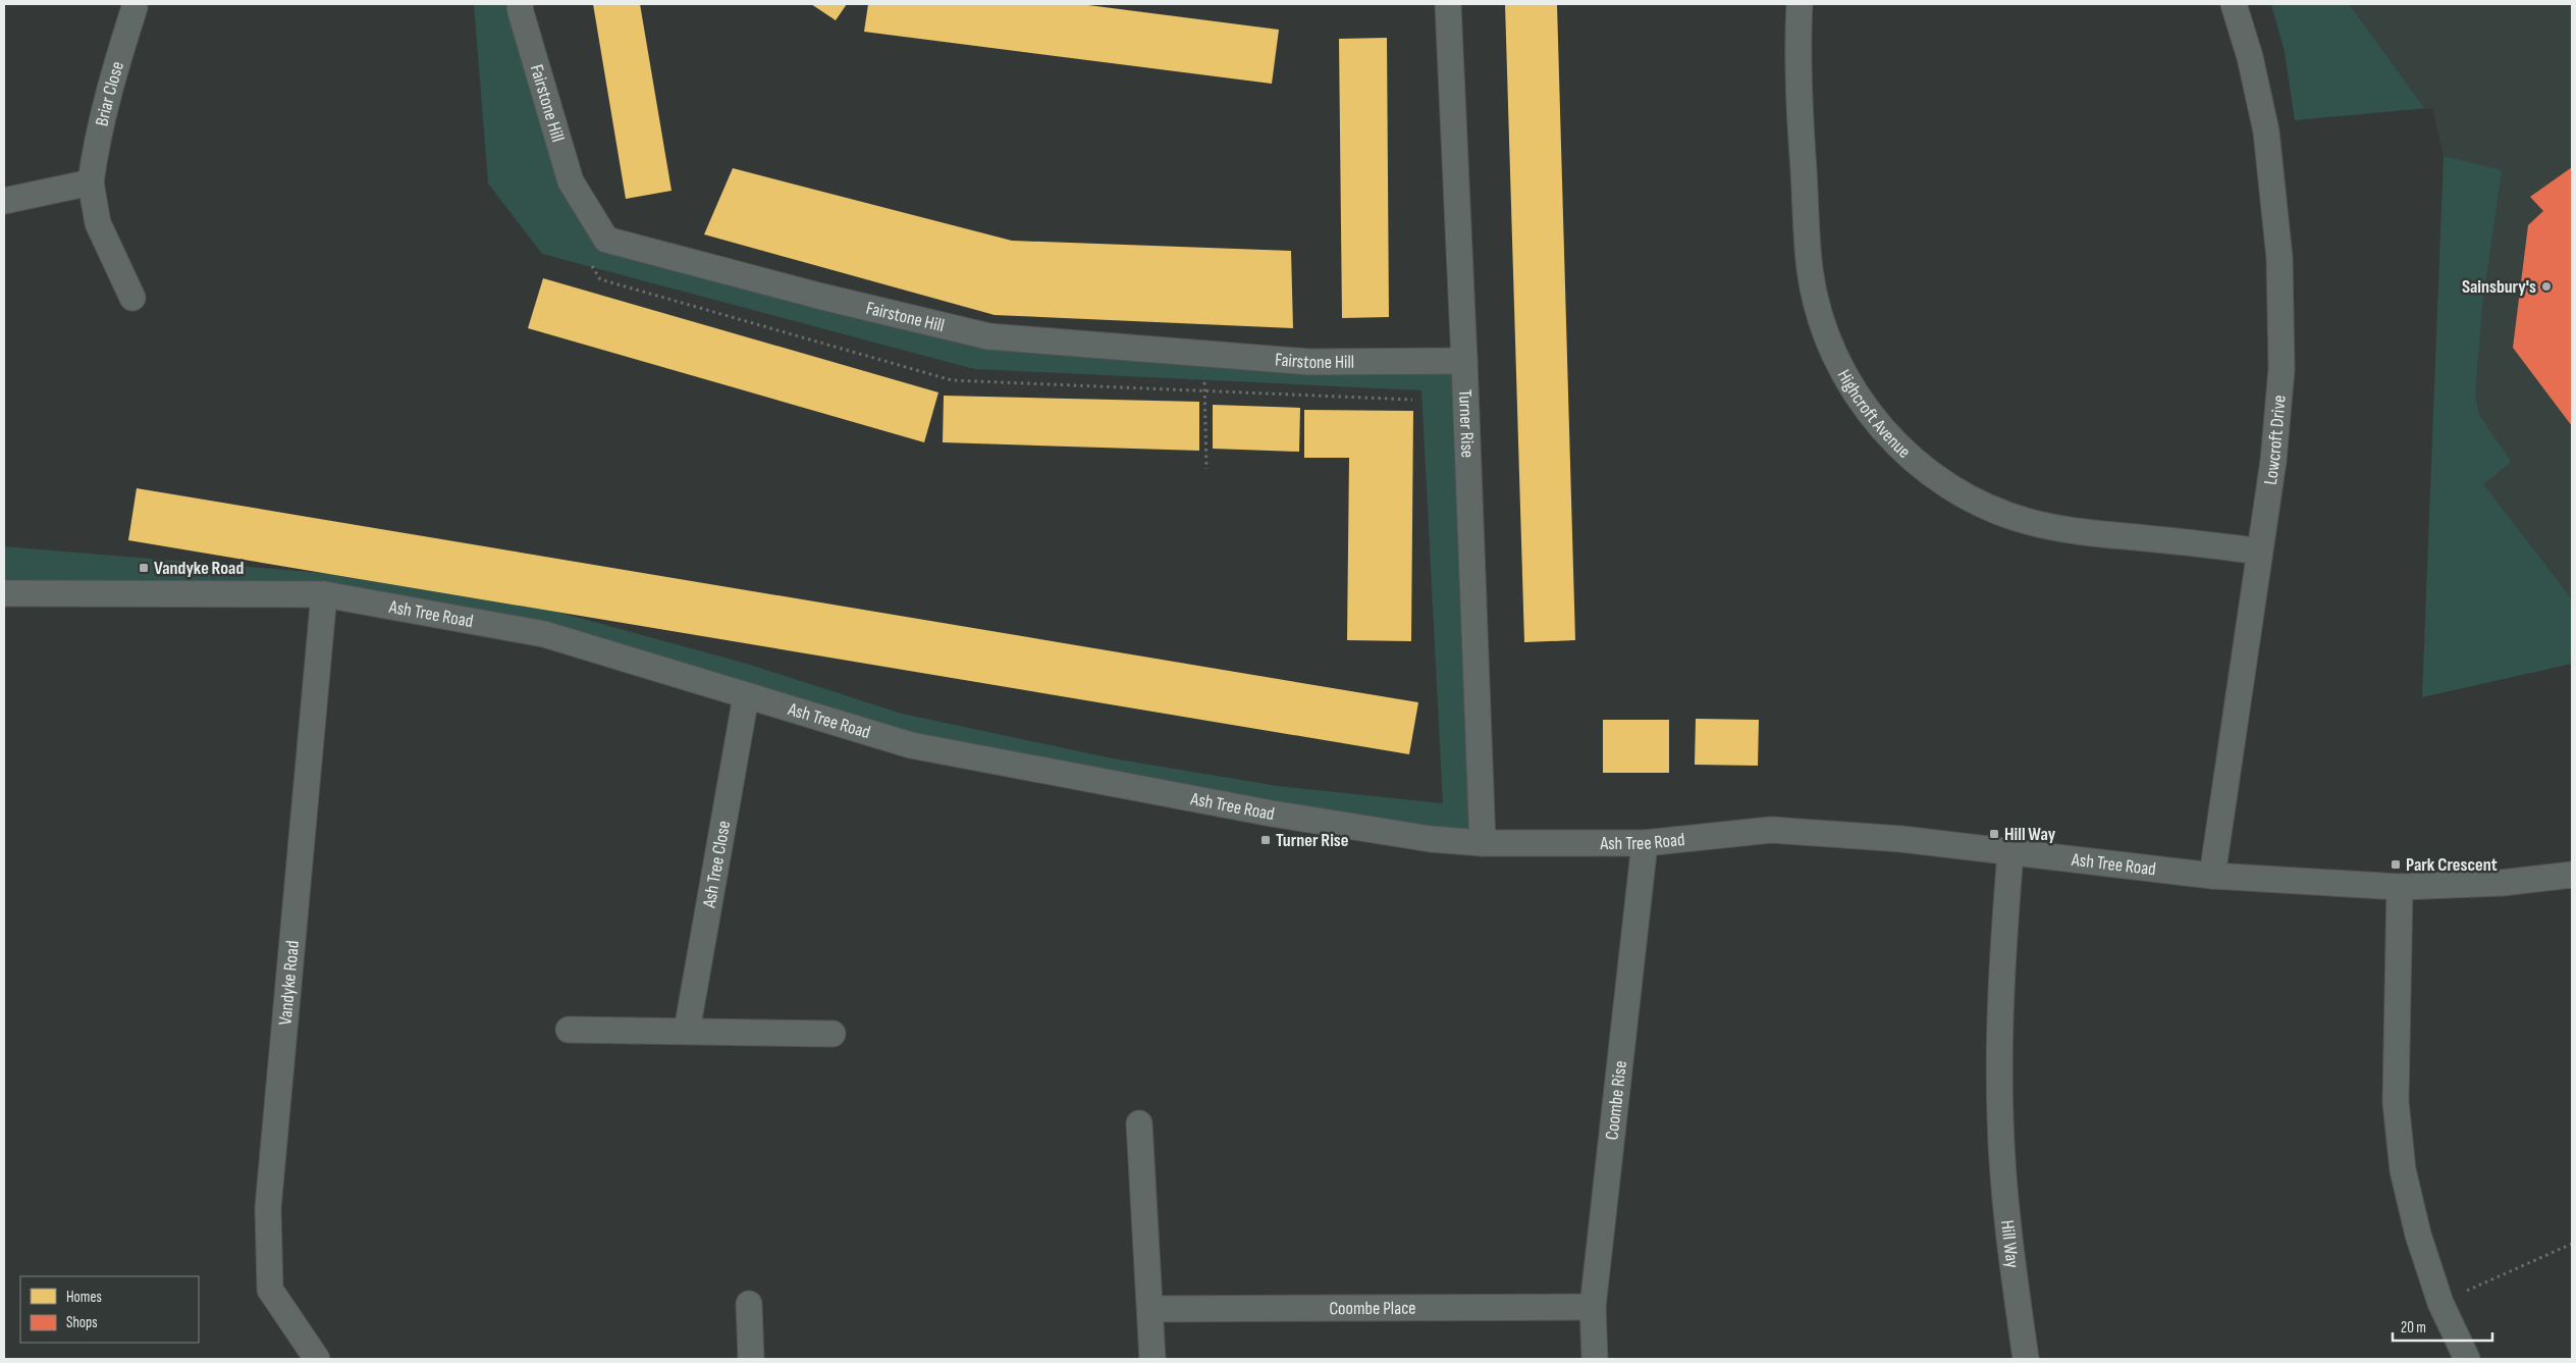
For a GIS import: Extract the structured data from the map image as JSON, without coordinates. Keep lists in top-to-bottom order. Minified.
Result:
{"streets":{"street":["Briar Close","Fairstone Hill","Highcroft Avenue","Turner Rise","Lowcroft Drive","Ash Tree Road","Ash Tree Close","Vandyke Road","Coombe Rise","Hill Way","Coombe Place"]},"crossings":[["Fairstone Hill","Turner Rise"],["Highcroft Avenue","Lowcroft Drive"],["Turner Rise","Ash Tree Road"],["Lowcroft Drive","Ash Tree Road"],["Ash Tree Road","Ash Tree Close"],["Ash Tree Road","Vandyke Road"],["Ash Tree Road","Coombe Rise"],["Ash Tree Road","Hill Way"],["Coombe Rise","Coombe Place"]],"places":{"other":["Sainsbury's"],"transit":["Vandyke Road","Hill Way","Turner Rise","Park Crescent"]},"legend":["Homes","Shops"],"scale_bar":"20 m"}
